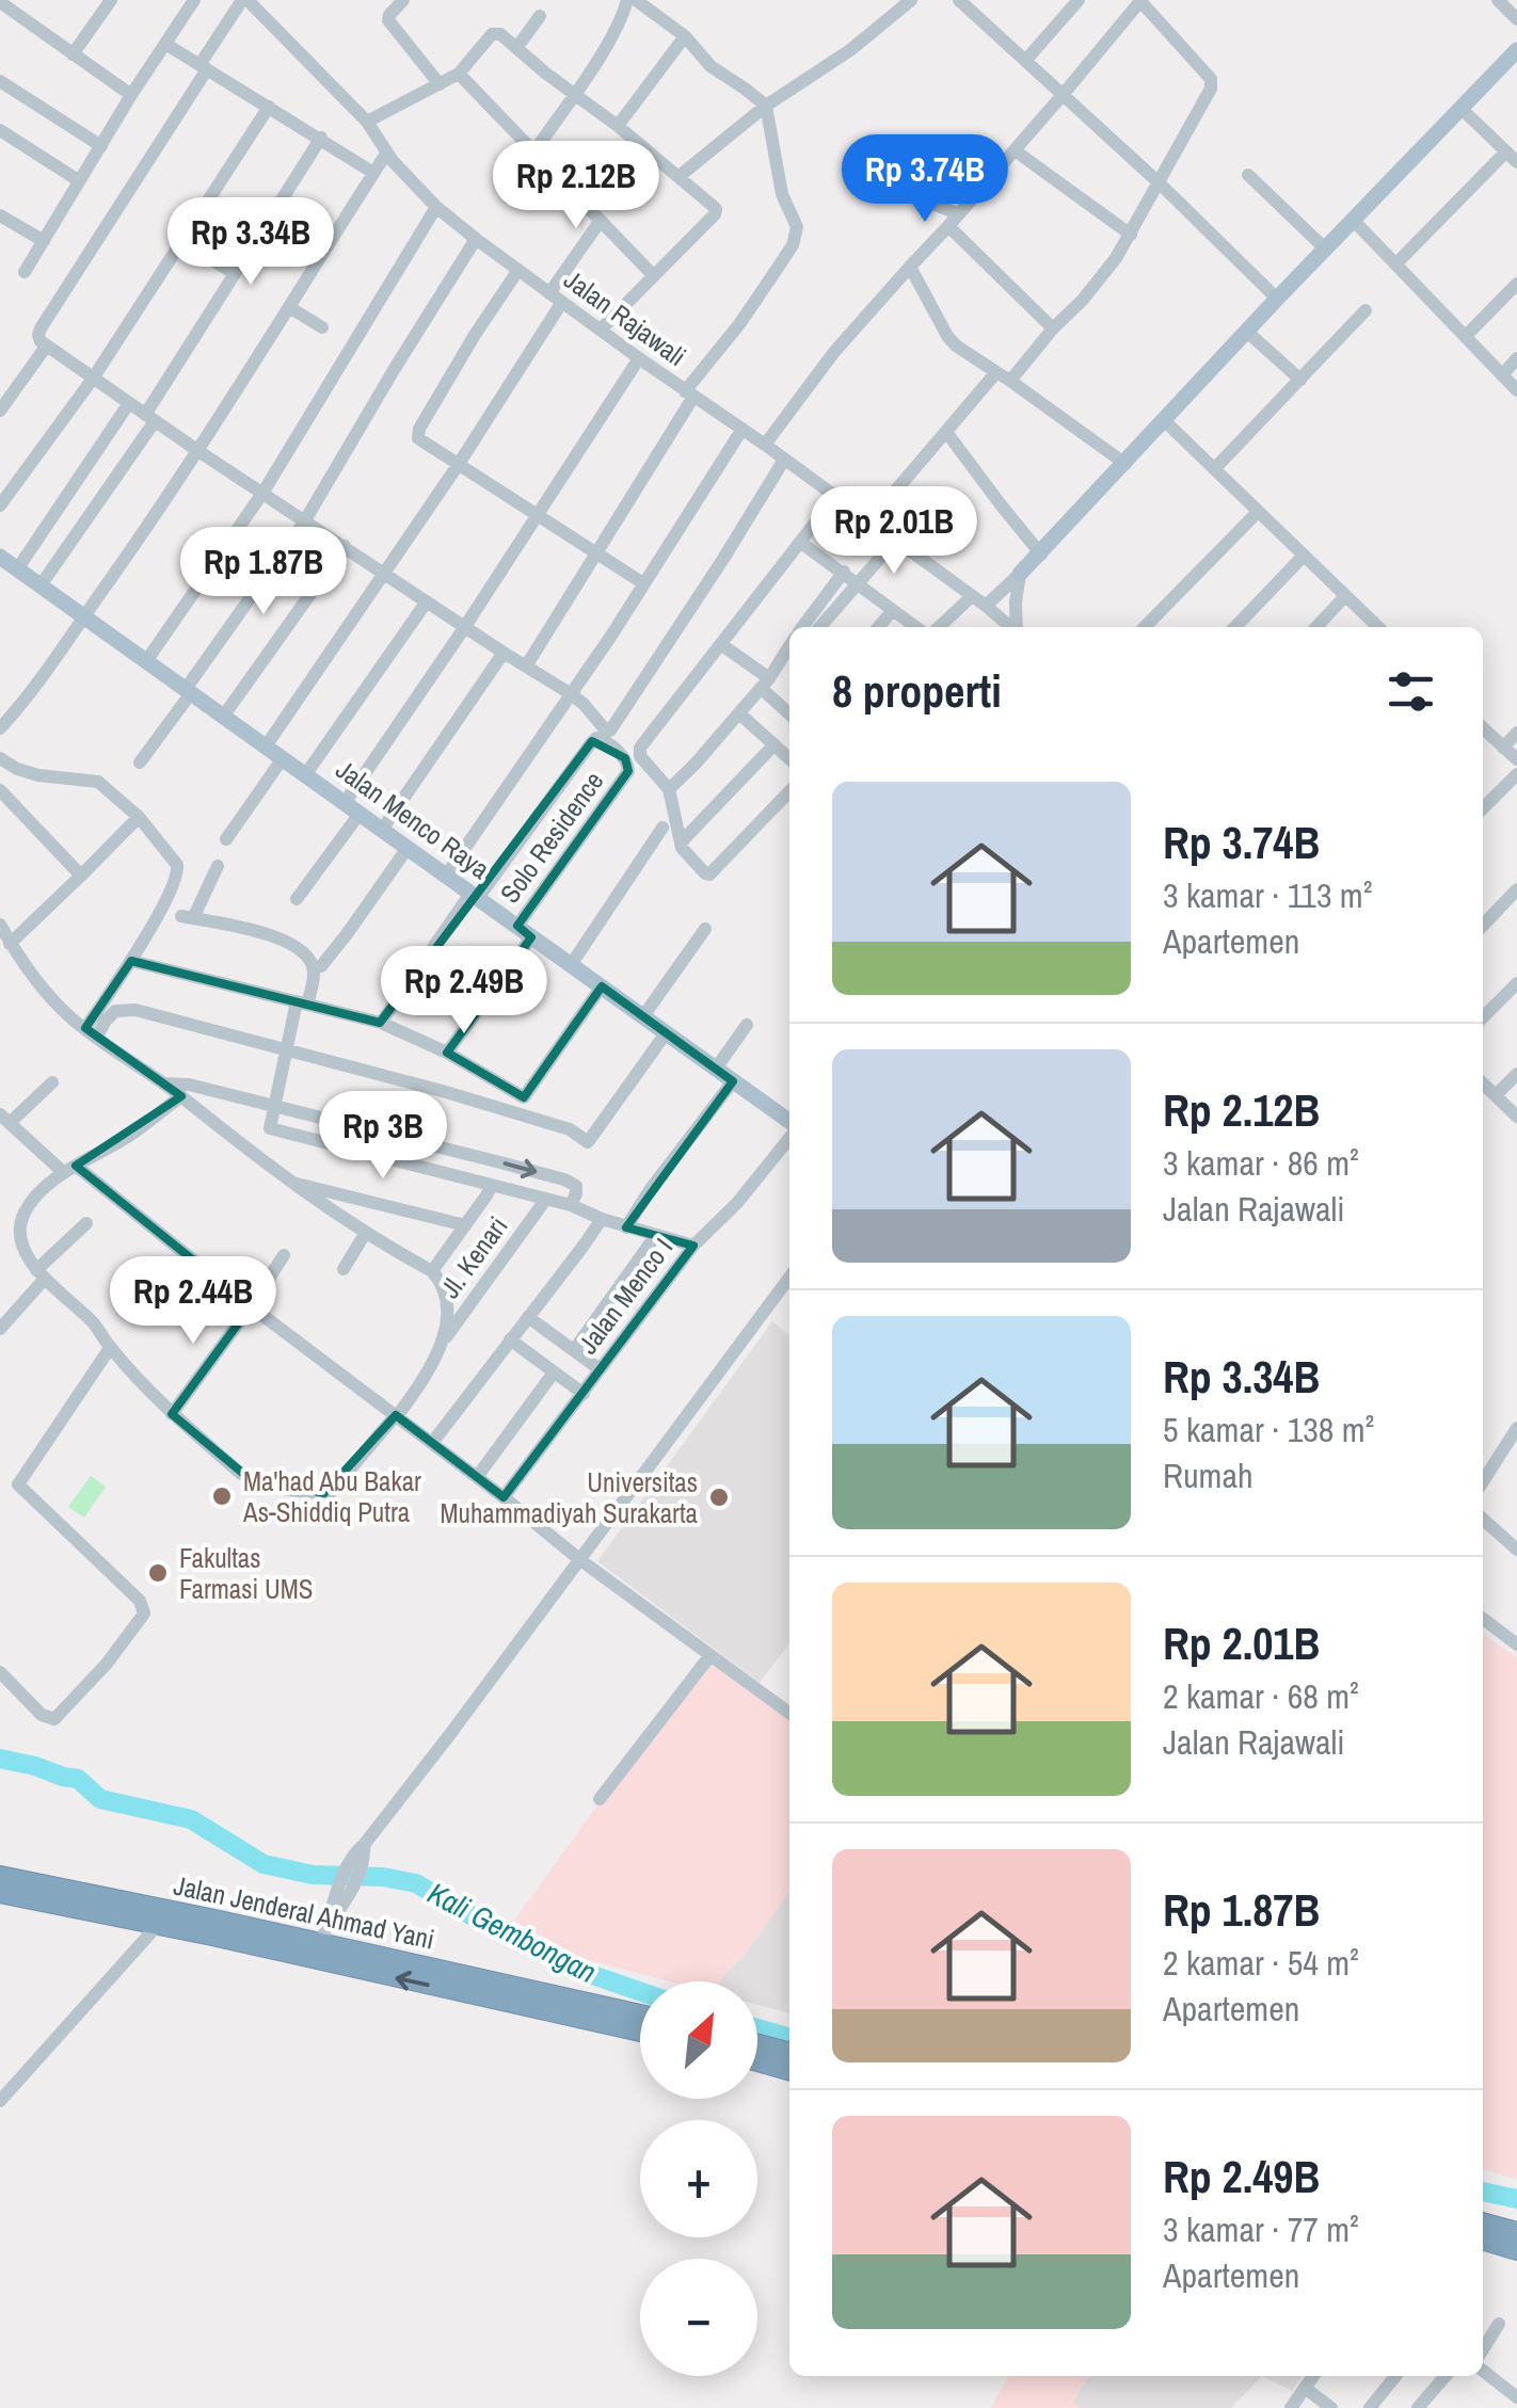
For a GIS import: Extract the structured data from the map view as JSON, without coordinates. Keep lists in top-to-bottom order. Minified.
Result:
{"streets":{"highway":["Jalan Jenderal Ahmad Yani"],"main road":["Jalan Menco Raya"],"street":["Jalan Rajawali","Solo Residence","Jl. Kenari","Jalan Menco I"]},"crossings":[["Jalan Menco Raya","Solo Residence"]],"water":["Kali Gembongan"],"places":["Ma'had Abu Bakar As-Shiddiq Putra","Universitas Muhammadiyah Surakarta","Fakultas Farmasi UMS"],"north":"top right","page":{"price":["Rp 3.74B","Rp 2.12B","Rp 3.34B","Rp 2.01B","Rp 1.87B","Rp 2.49B","Rp 3B","Rp 2.44B"],"heading":"8 properti","list":[{"name":"Rp 3.74B","note":"3 kamar · 113 m² · Apartemen"},{"name":"Rp 2.12B","note":"3 kamar · 86 m² · Jalan Rajawali"},{"name":"Rp 3.34B","note":"5 kamar · 138 m² · Rumah"},{"name":"Rp 2.01B","note":"2 kamar · 68 m² · Jalan Rajawali"},{"name":"Rp 1.87B","note":"2 kamar · 54 m² · Apartemen"},{"name":"Rp 2.49B","note":"3 kamar · 77 m² · Apartemen"}],"map_buttons":["+","−"]}}
